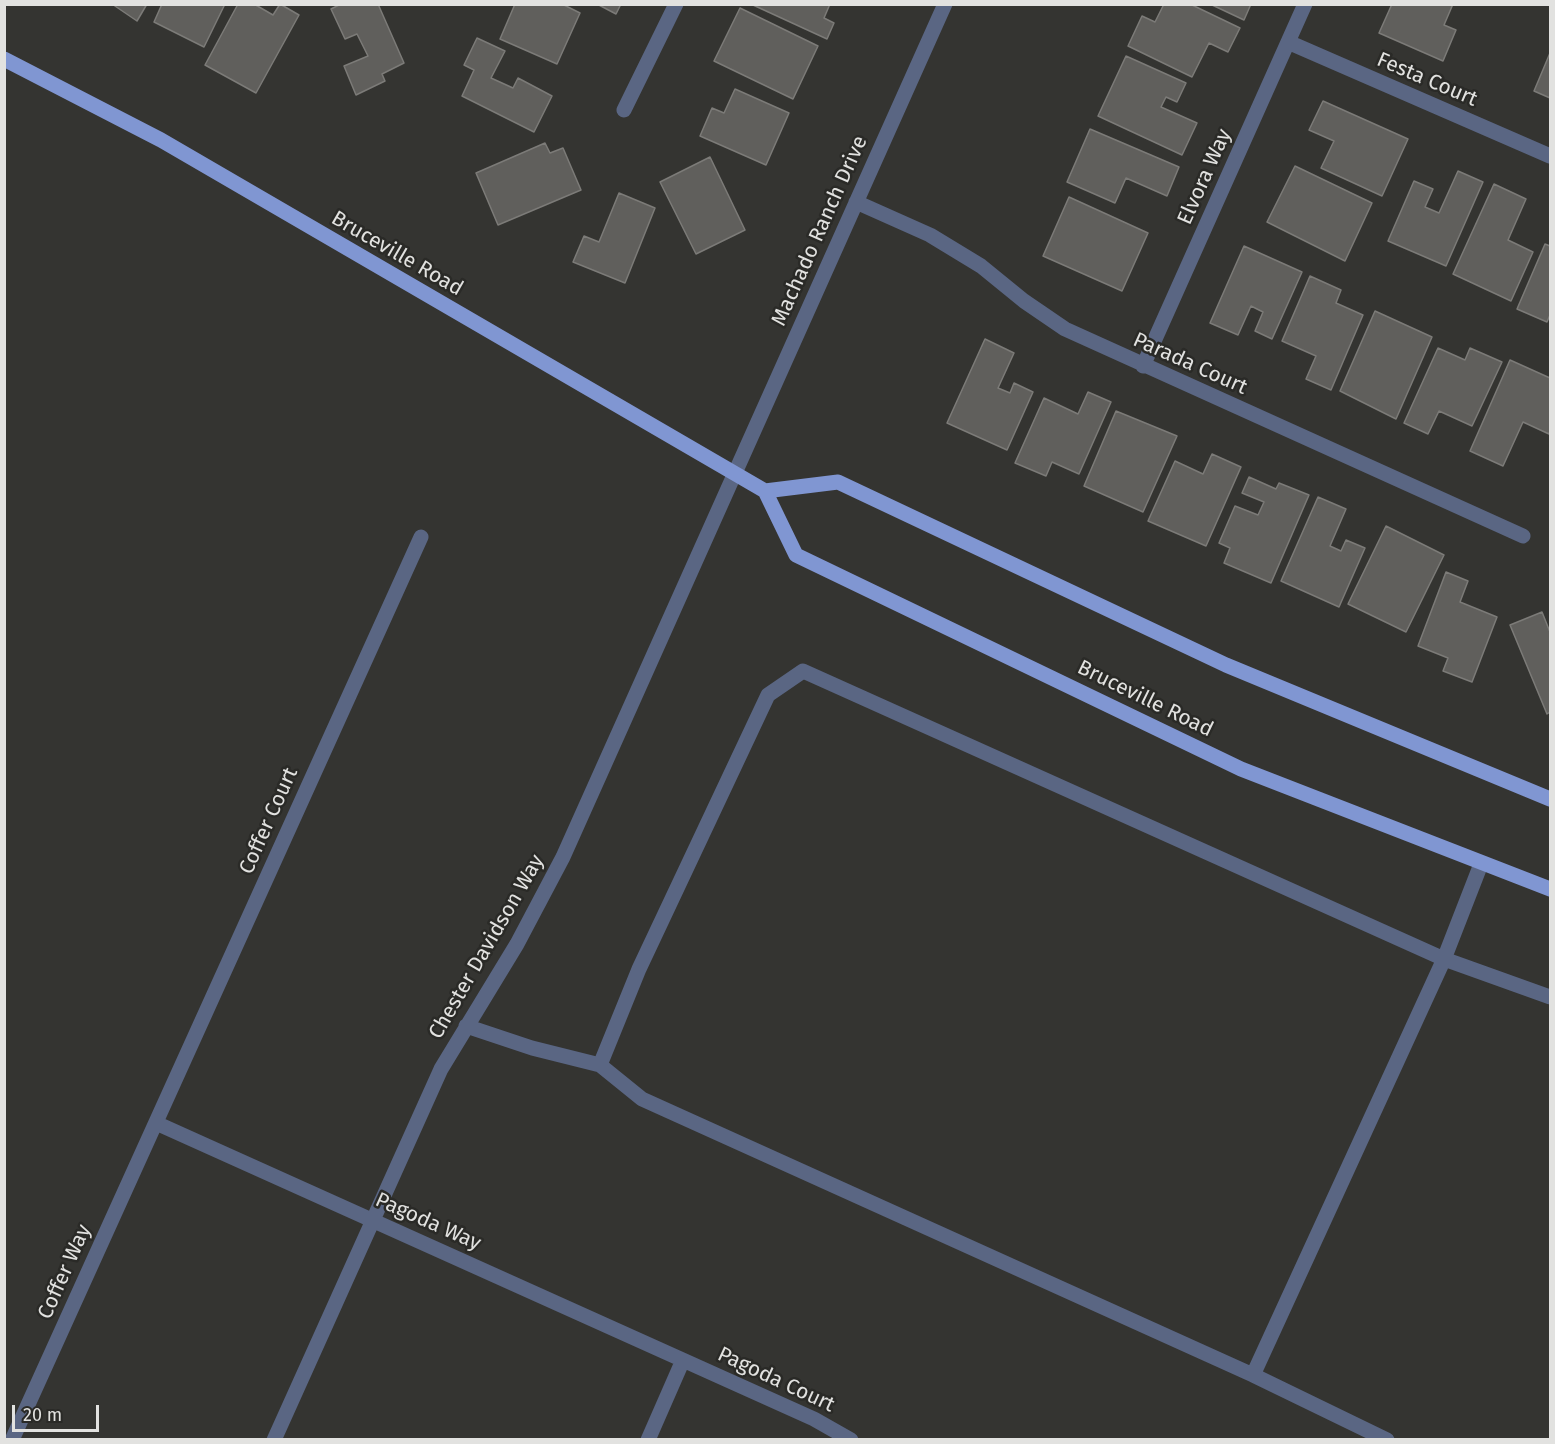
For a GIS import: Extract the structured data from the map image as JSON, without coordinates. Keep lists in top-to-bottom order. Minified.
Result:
{"streets":{"main road":["Bruceville Road"],"street":["Festa Court","Elvora Way","Machado Ranch Drive","Parada Court","Coffer Court","Chester Davidson Way","Pagoda Way","Coffer Way","Pagoda Court"]},"crossings":[["Festa Court","Elvora Way"],["Elvora Way","Parada Court"],["Machado Ranch Drive","Bruceville Road"],["Machado Ranch Drive","Parada Court"],["Machado Ranch Drive","Chester Davidson Way"],["Bruceville Road","Chester Davidson Way"],["Coffer Court","Pagoda Way"],["Coffer Court","Coffer Way"],["Chester Davidson Way","Pagoda Way"],["Pagoda Way","Coffer Way"],["Pagoda Way","Pagoda Court"]],"scale_bar":"20 m"}
